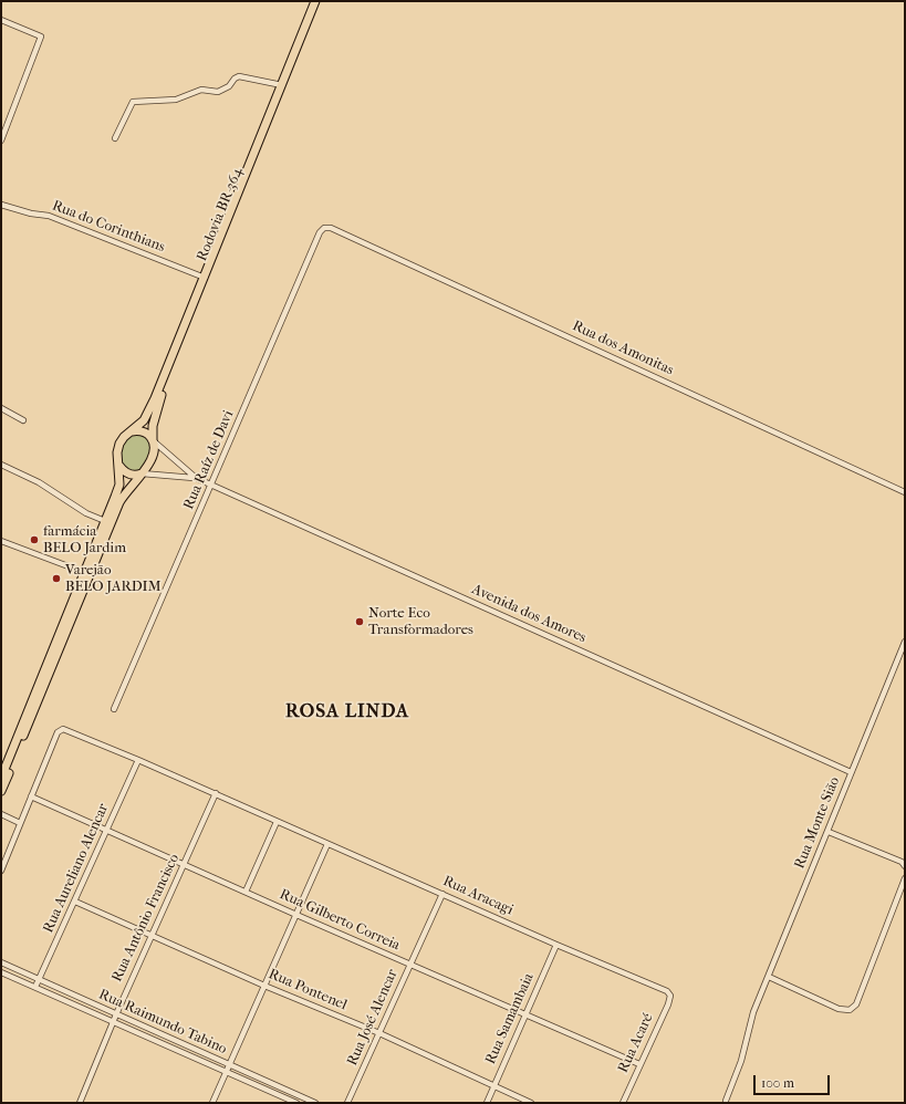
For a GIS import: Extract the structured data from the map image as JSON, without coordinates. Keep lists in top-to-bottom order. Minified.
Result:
{"streets":{"highway":["Rodovia BR-364"],"street":["Rua do Corinthians","Rua dos Amonitas","Rua Raíz de Davi","Avenida dos Amores","Rua Monte Sião","Rua Aureliano Alencar","Rua Aracagi","Rua Antônio Francisco","Rua Gilberto Correia","Rua Pontenel","Rua José Alencar","Rua Samambaia","Rua Raimundo Tabino","Rua Acaré"]},"crossings":[["Rodovia BR-364","Avenida dos Amores"],["Rua dos Amonitas","Rua Raíz de Davi"],["Rua Raíz de Davi","Avenida dos Amores"],["Avenida dos Amores","Rua Monte Sião"],["Rua Aureliano Alencar","Rua Gilberto Correia"],["Rua Aureliano Alencar","Rua Pontenel"],["Rua Aureliano Alencar","Rua Raimundo Tabino"],["Rua Aracagi","Rua José Alencar"],["Rua Aracagi","Rua Samambaia"],["Rua Aracagi","Rua Acaré"],["Rua Antônio Francisco","Rua Gilberto Correia"],["Rua Antônio Francisco","Rua Pontenel"],["Rua Antônio Francisco","Rua Raimundo Tabino"],["Rua Gilberto Correia","Rua José Alencar"],["Rua Gilberto Correia","Rua Samambaia"],["Rua Gilberto Correia","Rua Acaré"],["Rua Pontenel","Rua José Alencar"],["Rua Pontenel","Rua Samambaia"]],"districts":["ROSA LINDA"],"places":["farmácia BELO Jardim","Varejão BELO JARDIM","Norte Eco Transformadores"],"scale_bar":"100 m"}
